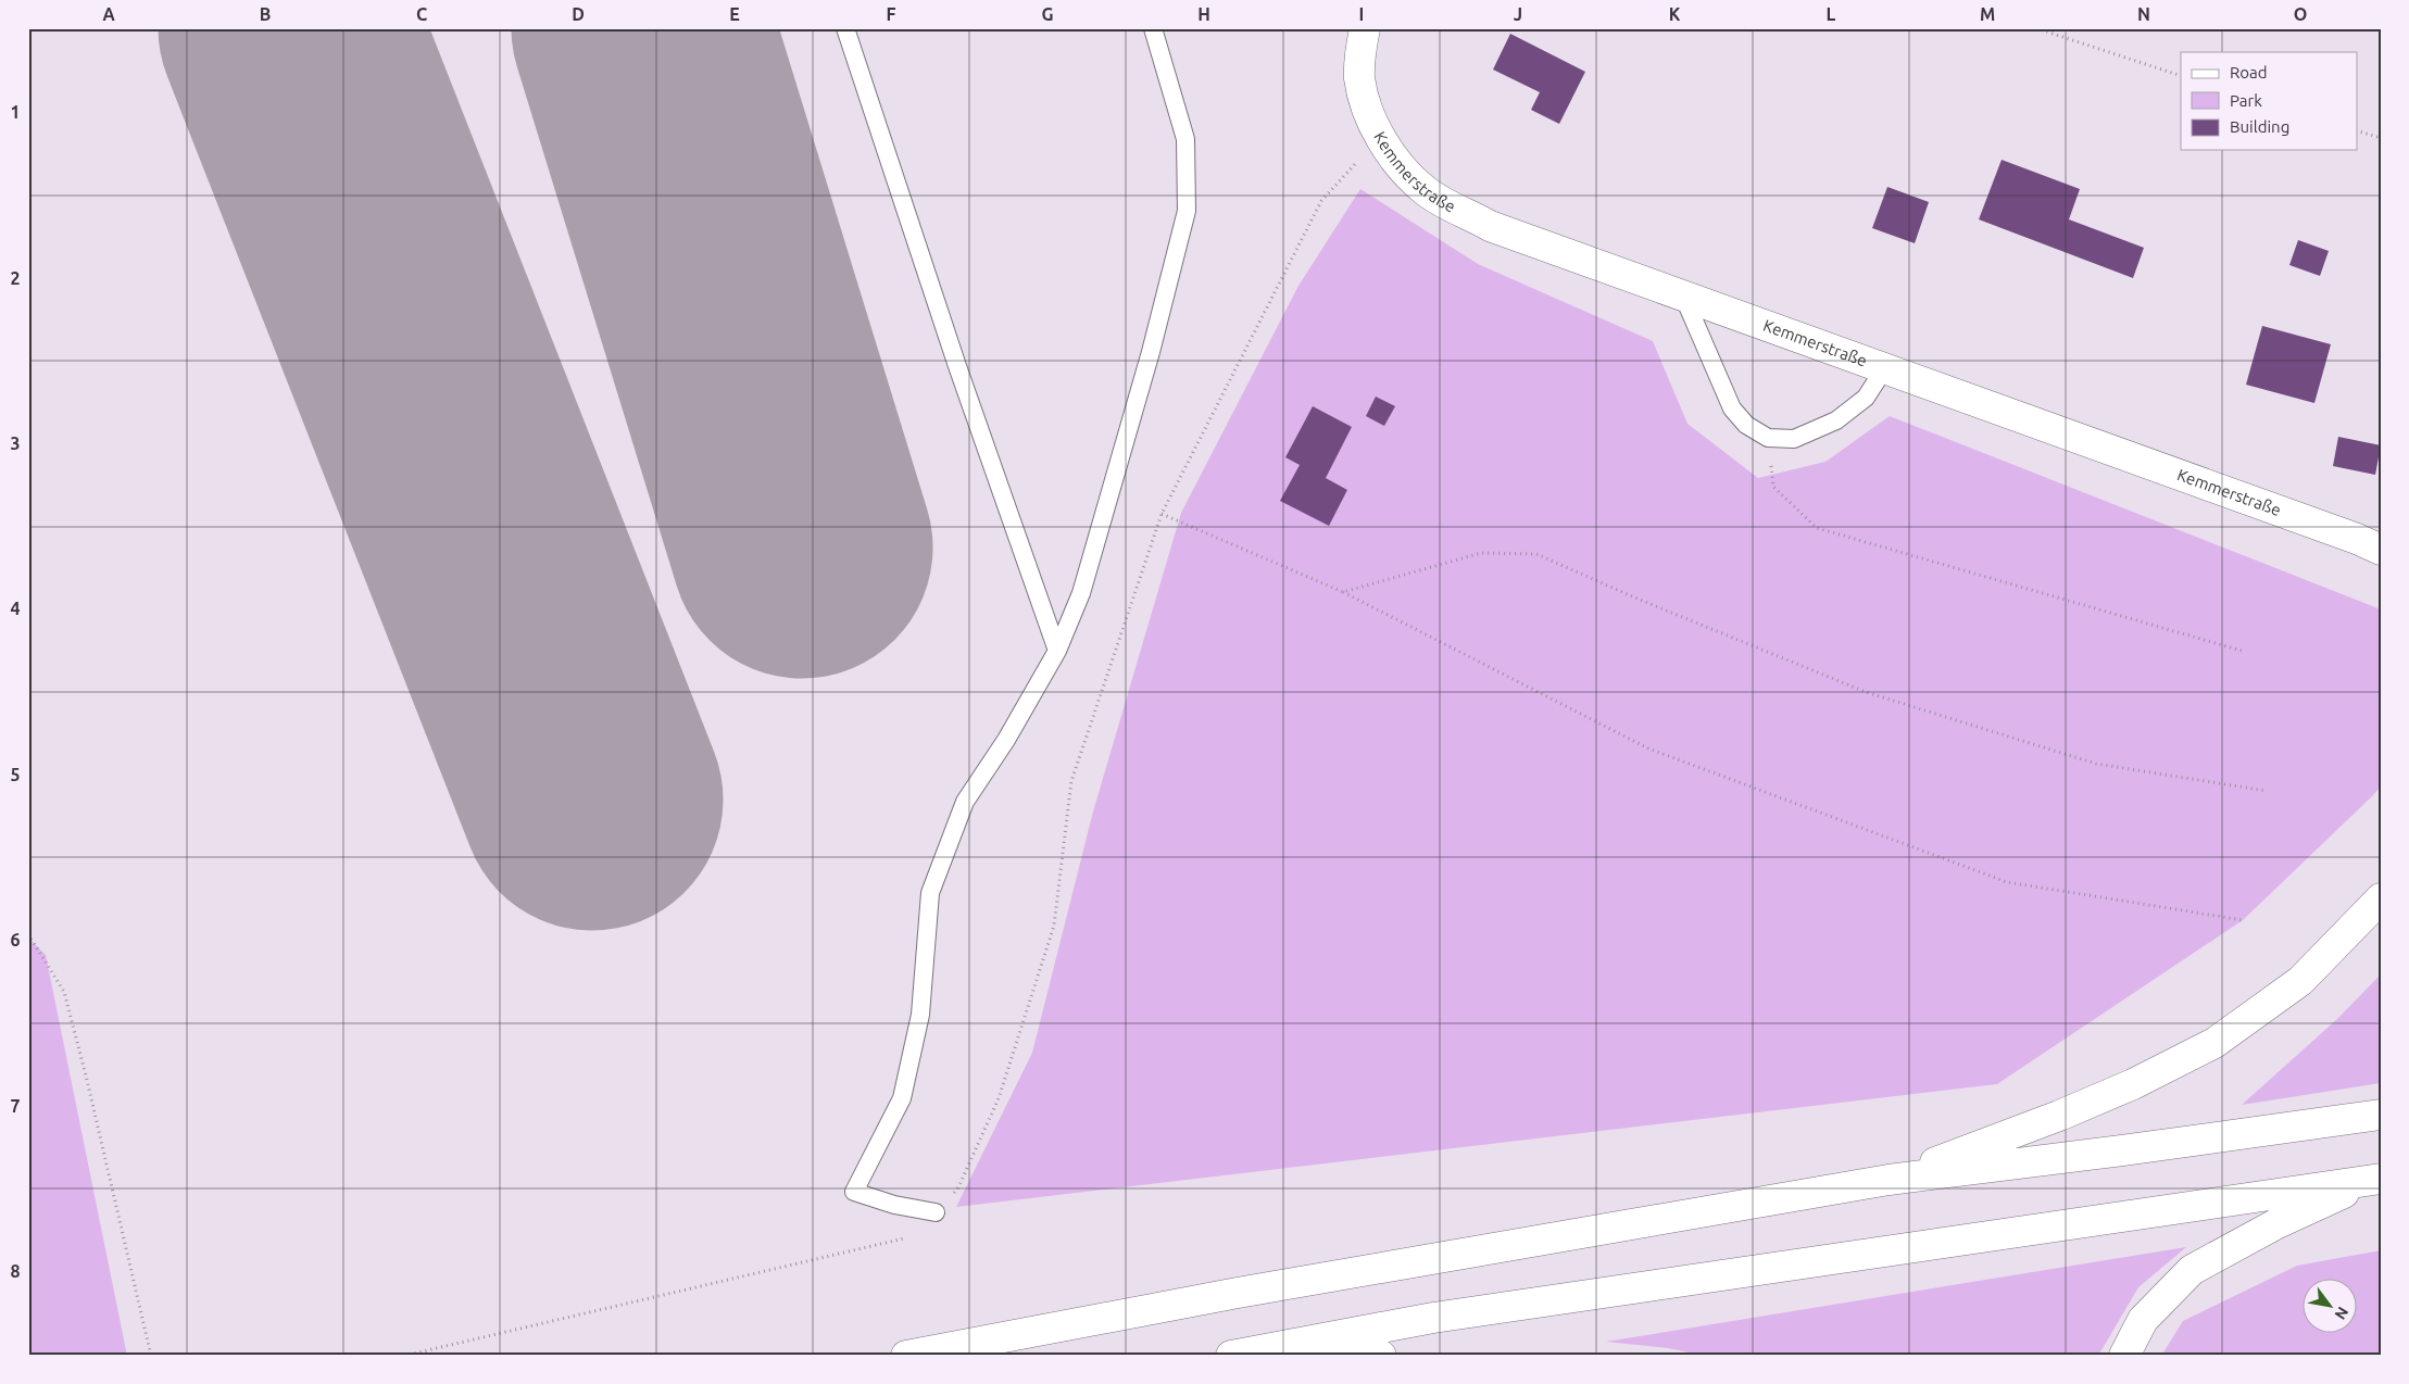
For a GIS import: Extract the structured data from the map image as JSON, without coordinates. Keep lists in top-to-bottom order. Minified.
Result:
{"streets":{"main road":["Kemmerstraße"]},"legend":["Road","Park","Building"],"north":"bottom right","grid":{"columns":["A","B","C","D","E","F","G","H","I","J","K","L","M","N","O"],"rows":["1","2","3","4","5","6","7","8"]}}
